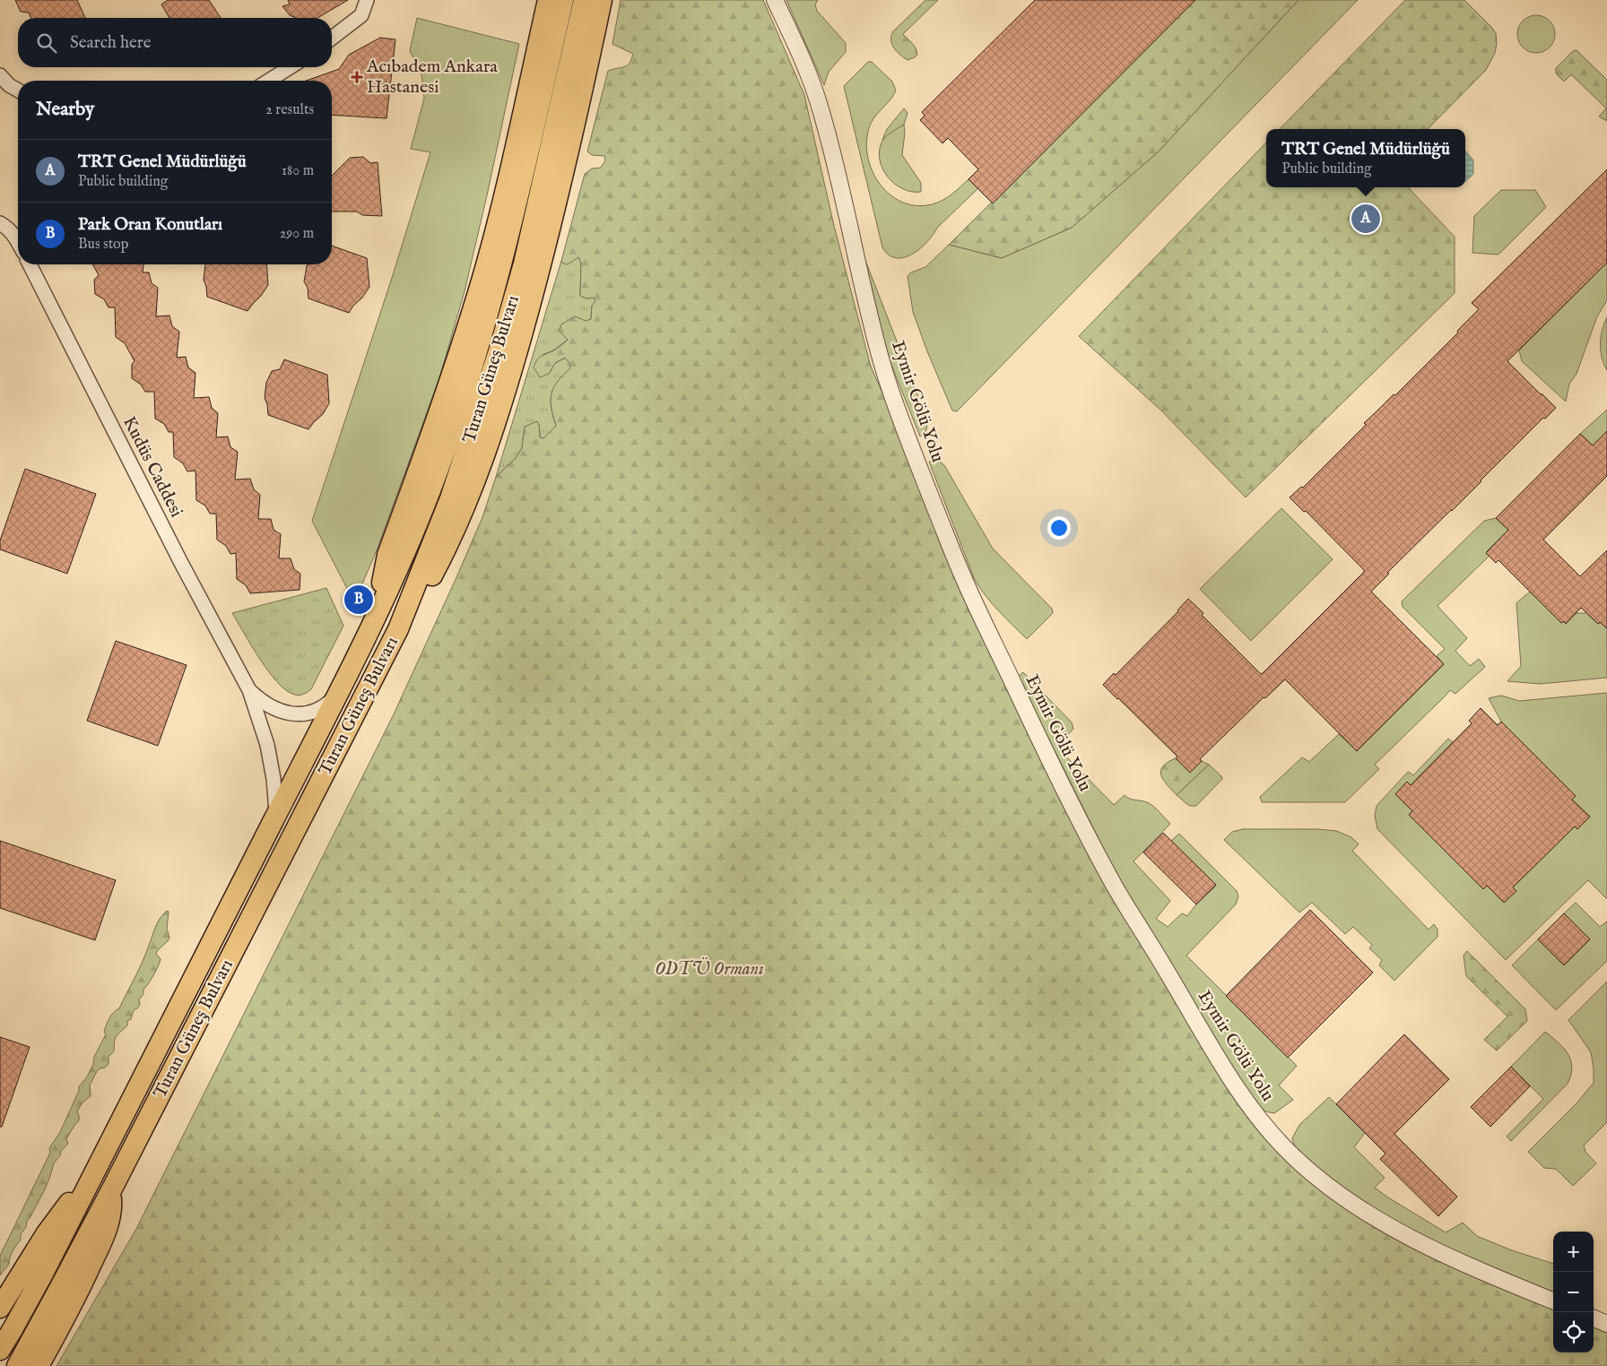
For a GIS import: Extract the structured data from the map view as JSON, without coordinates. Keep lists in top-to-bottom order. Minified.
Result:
{"streets":{"main road":["Turan Güneş Bulvarı"],"street":["Eymir Gölü Yolu","Kudüs Caddesi"]},"crossings":[["Turan Güneş Bulvarı","Kudüs Caddesi"]],"parks":["ODTÜ Ormanı"],"places":{"health":["Acıbadem Ankara Hastanesi"]},"page":{"search":"Search here","heading":["Nearby","2 results"],"popup":["TRT Genel Müdürlüğü","Public building"],"list":[{"mark":"A","name":"TRT Genel Müdürlüğü","note":"Public building","value":"180 m"},{"mark":"B","name":"Park Oran Konutları","note":"Bus stop","value":"290 m"}],"pins":["A","B"],"map_buttons":["+","−"]}}
